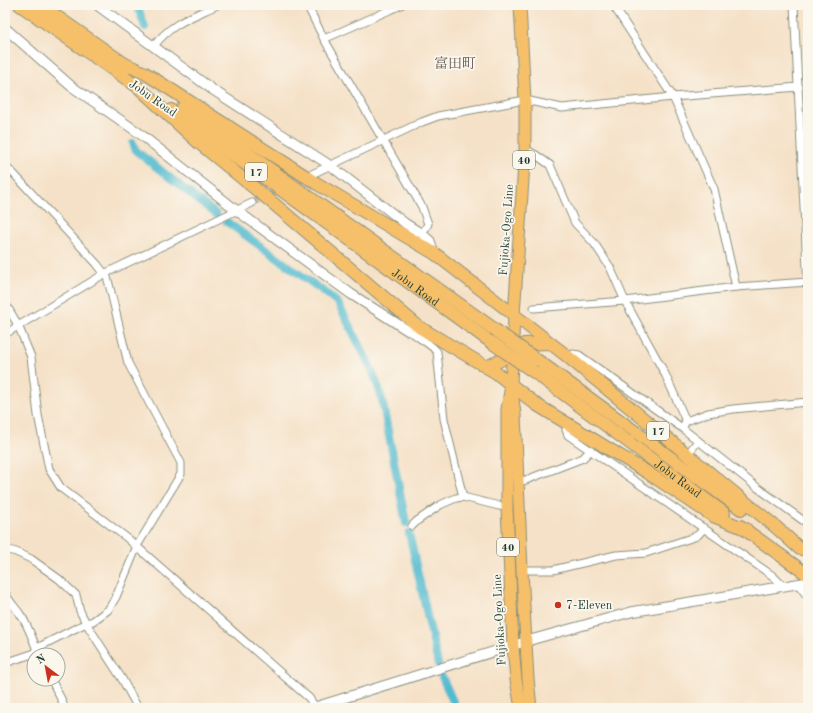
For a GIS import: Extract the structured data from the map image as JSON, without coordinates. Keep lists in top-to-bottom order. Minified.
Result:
{"streets":{"highway":["Jobu Road","17"],"main road":["40","Fujioka-Ogo Line"]},"crossings":[["Jobu Road","17"],["40","Fujioka-Ogo Line"],["17","Fujioka-Ogo Line"]],"districts":["富田町"],"places":["7-Eleven"],"north":"top left"}
